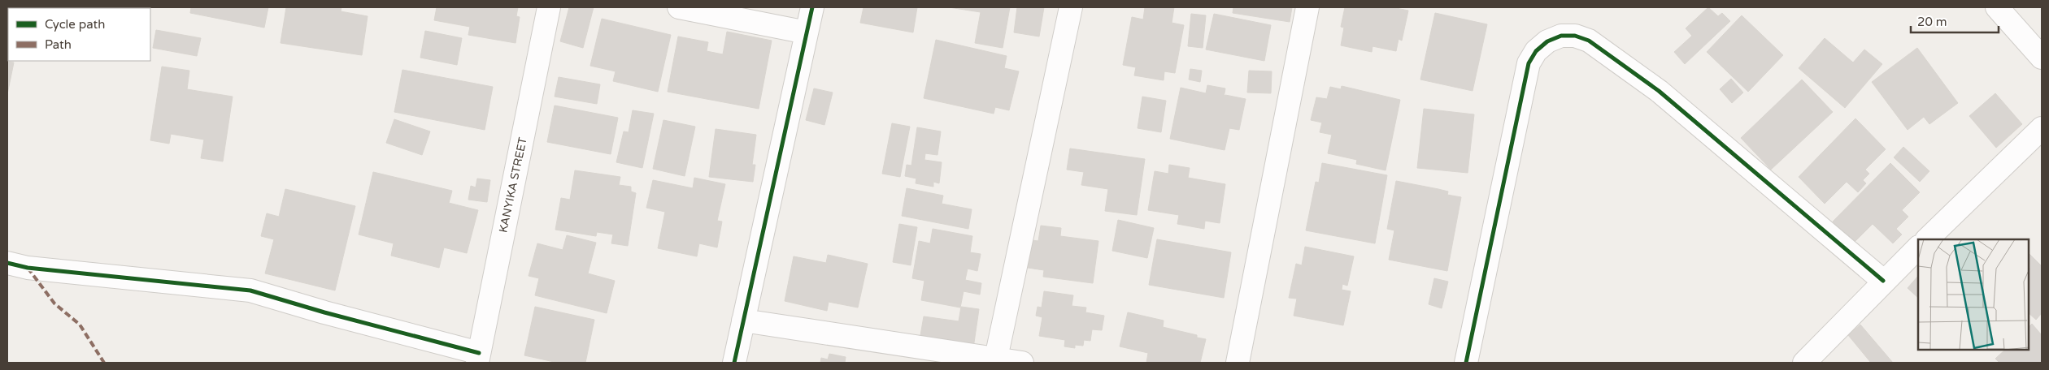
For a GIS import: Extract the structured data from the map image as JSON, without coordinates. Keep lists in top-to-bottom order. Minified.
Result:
{"streets":{"street":["KANYIKA STREET"]},"legend":["Cycle path","Path"],"scale_bar":"20 m"}
